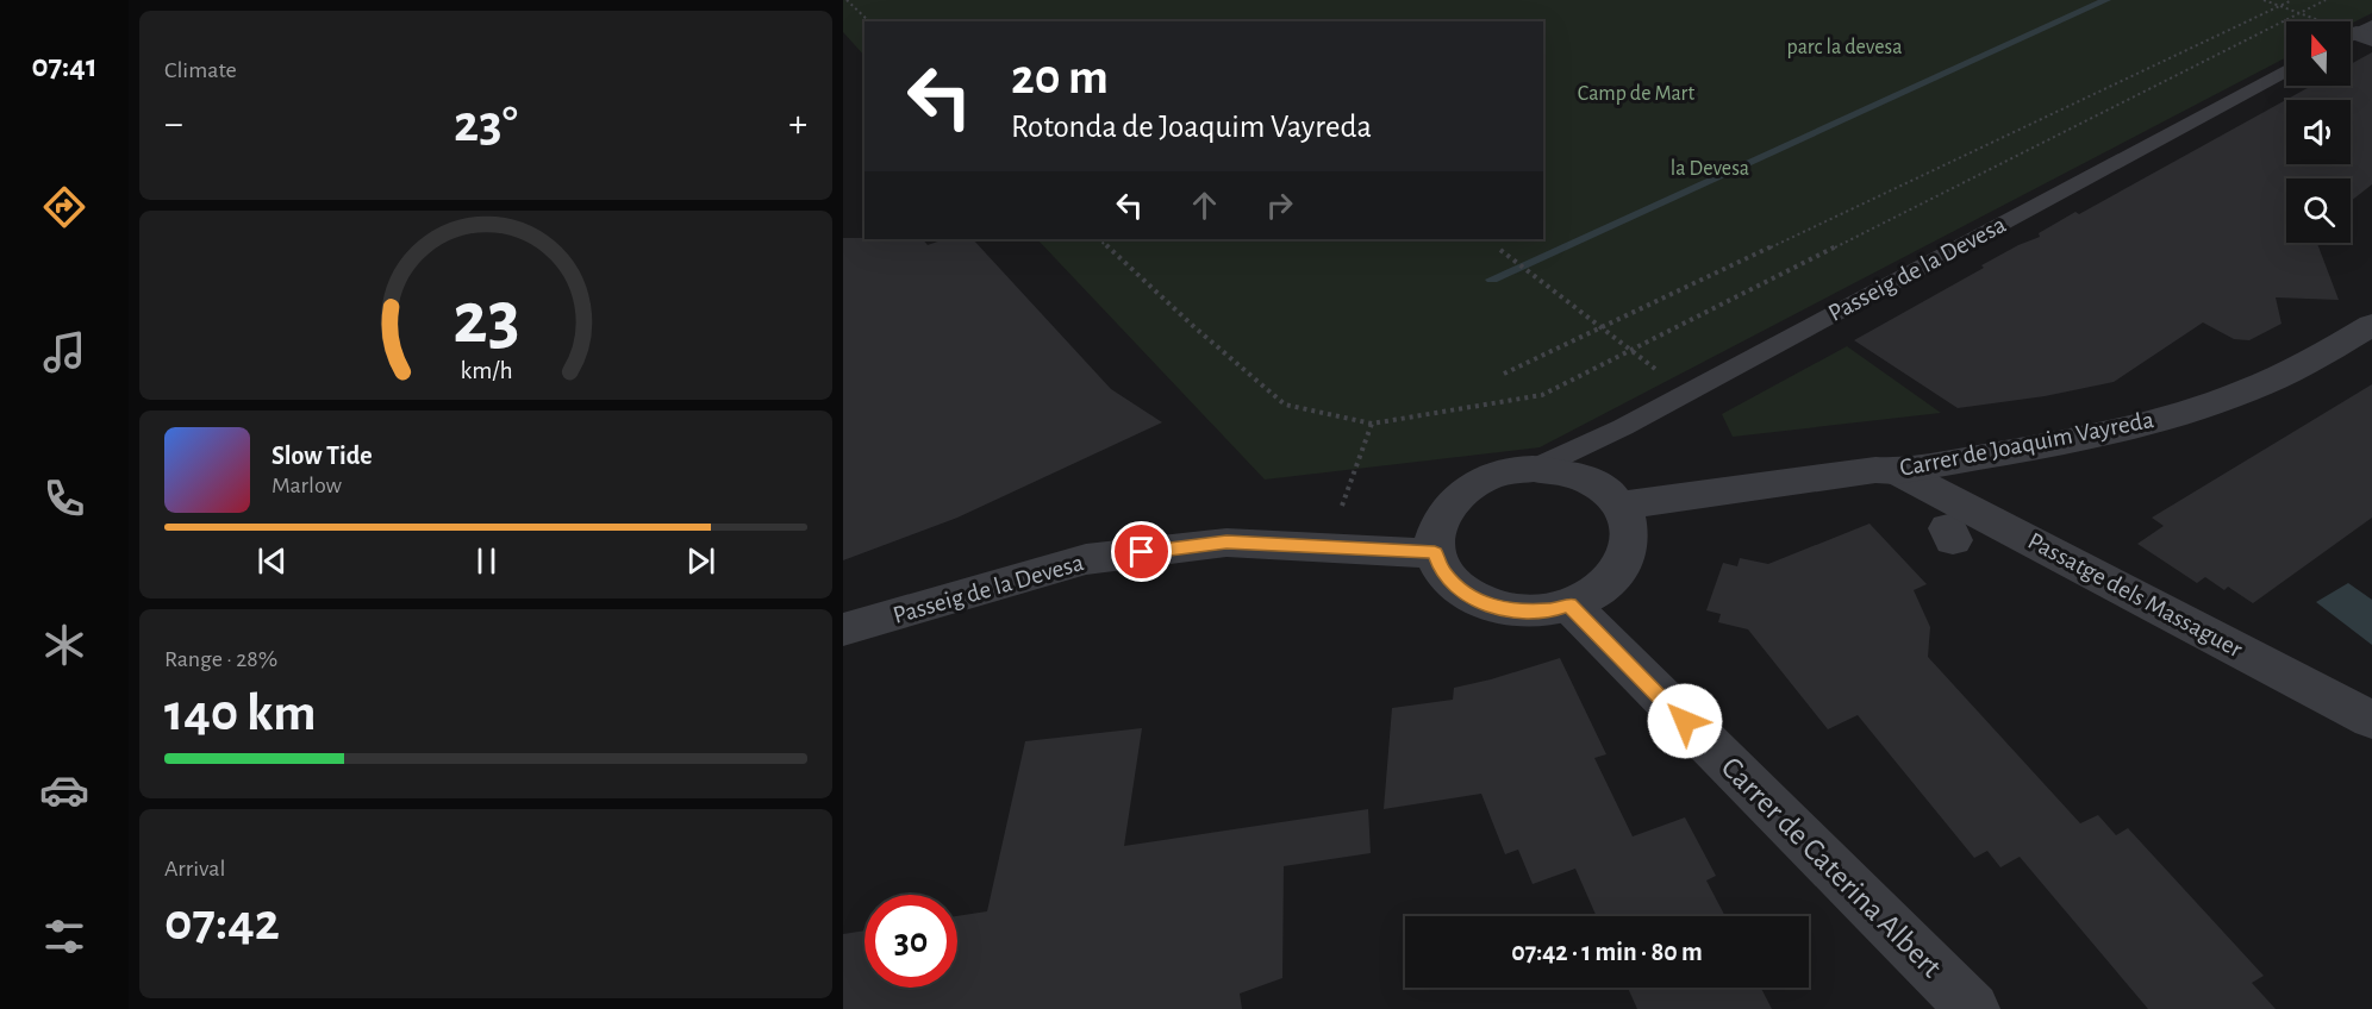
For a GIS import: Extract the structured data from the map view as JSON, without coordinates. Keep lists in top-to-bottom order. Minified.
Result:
{"streets":{"street":["Passeig de la Devesa","Carrer de Joaquim Vayreda","Passatge dels Massaguer","Carrer de Caterina Albert"]},"crossings":[["Passeig de la Devesa","Carrer de Joaquim Vayreda"],["Passeig de la Devesa","Carrer de Caterina Albert"],["Carrer de Joaquim Vayreda","Passatge dels Massaguer"],["Carrer de Joaquim Vayreda","Carrer de Caterina Albert"]],"parks":["parc la devesa","Camp de Mart","la Devesa"],"north":"top","page":{"tabs":"07:41","tile":["Climate",["Range · 28%","140 km"],["Arrival","07:42"]],"turn":["20 m","Rotonda de Joaquim Vayreda"],"heat":["−","23°","+"],"song":["Slow Tide","Marlow"],"limit":"30","trip":"07:42 · 1 min · 80 m","gauge":["23","km/h"]}}
